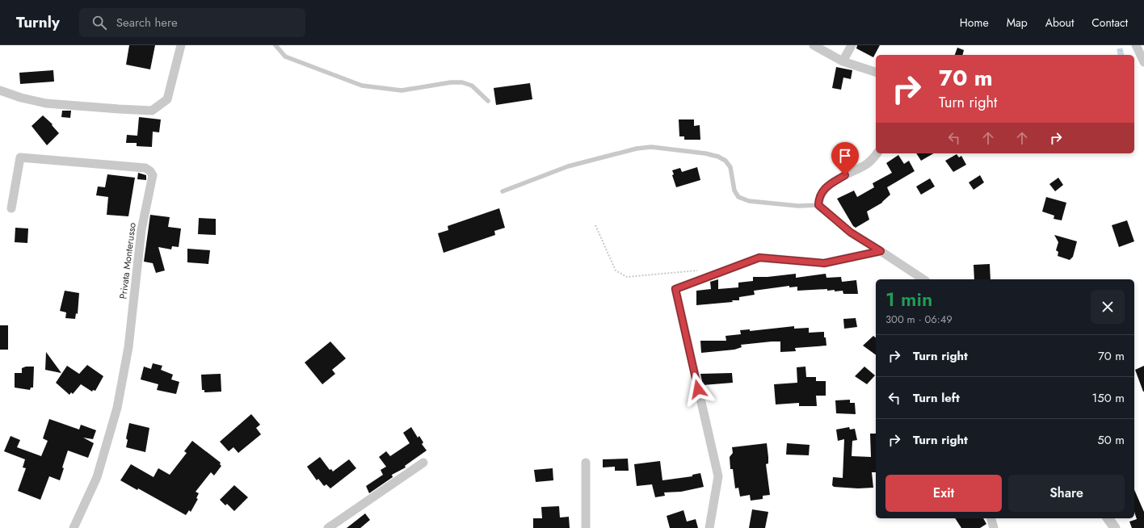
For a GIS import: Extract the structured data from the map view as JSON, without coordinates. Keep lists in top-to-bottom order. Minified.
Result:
{"streets":{"street":["Privata Monterusso"]},"page":{"header":"Turnly","search":"Search here","nav":["Home","Map","About","Contact"],"turn":["70 m","Turn right"],"heading":["1 min","300 m · 06:49"],"list":[{"name":"Turn right","value":"70 m"},{"name":"Turn left","value":"150 m"},{"name":"Turn right","value":"50 m"}],"buttons":["Exit","Share"]}}
